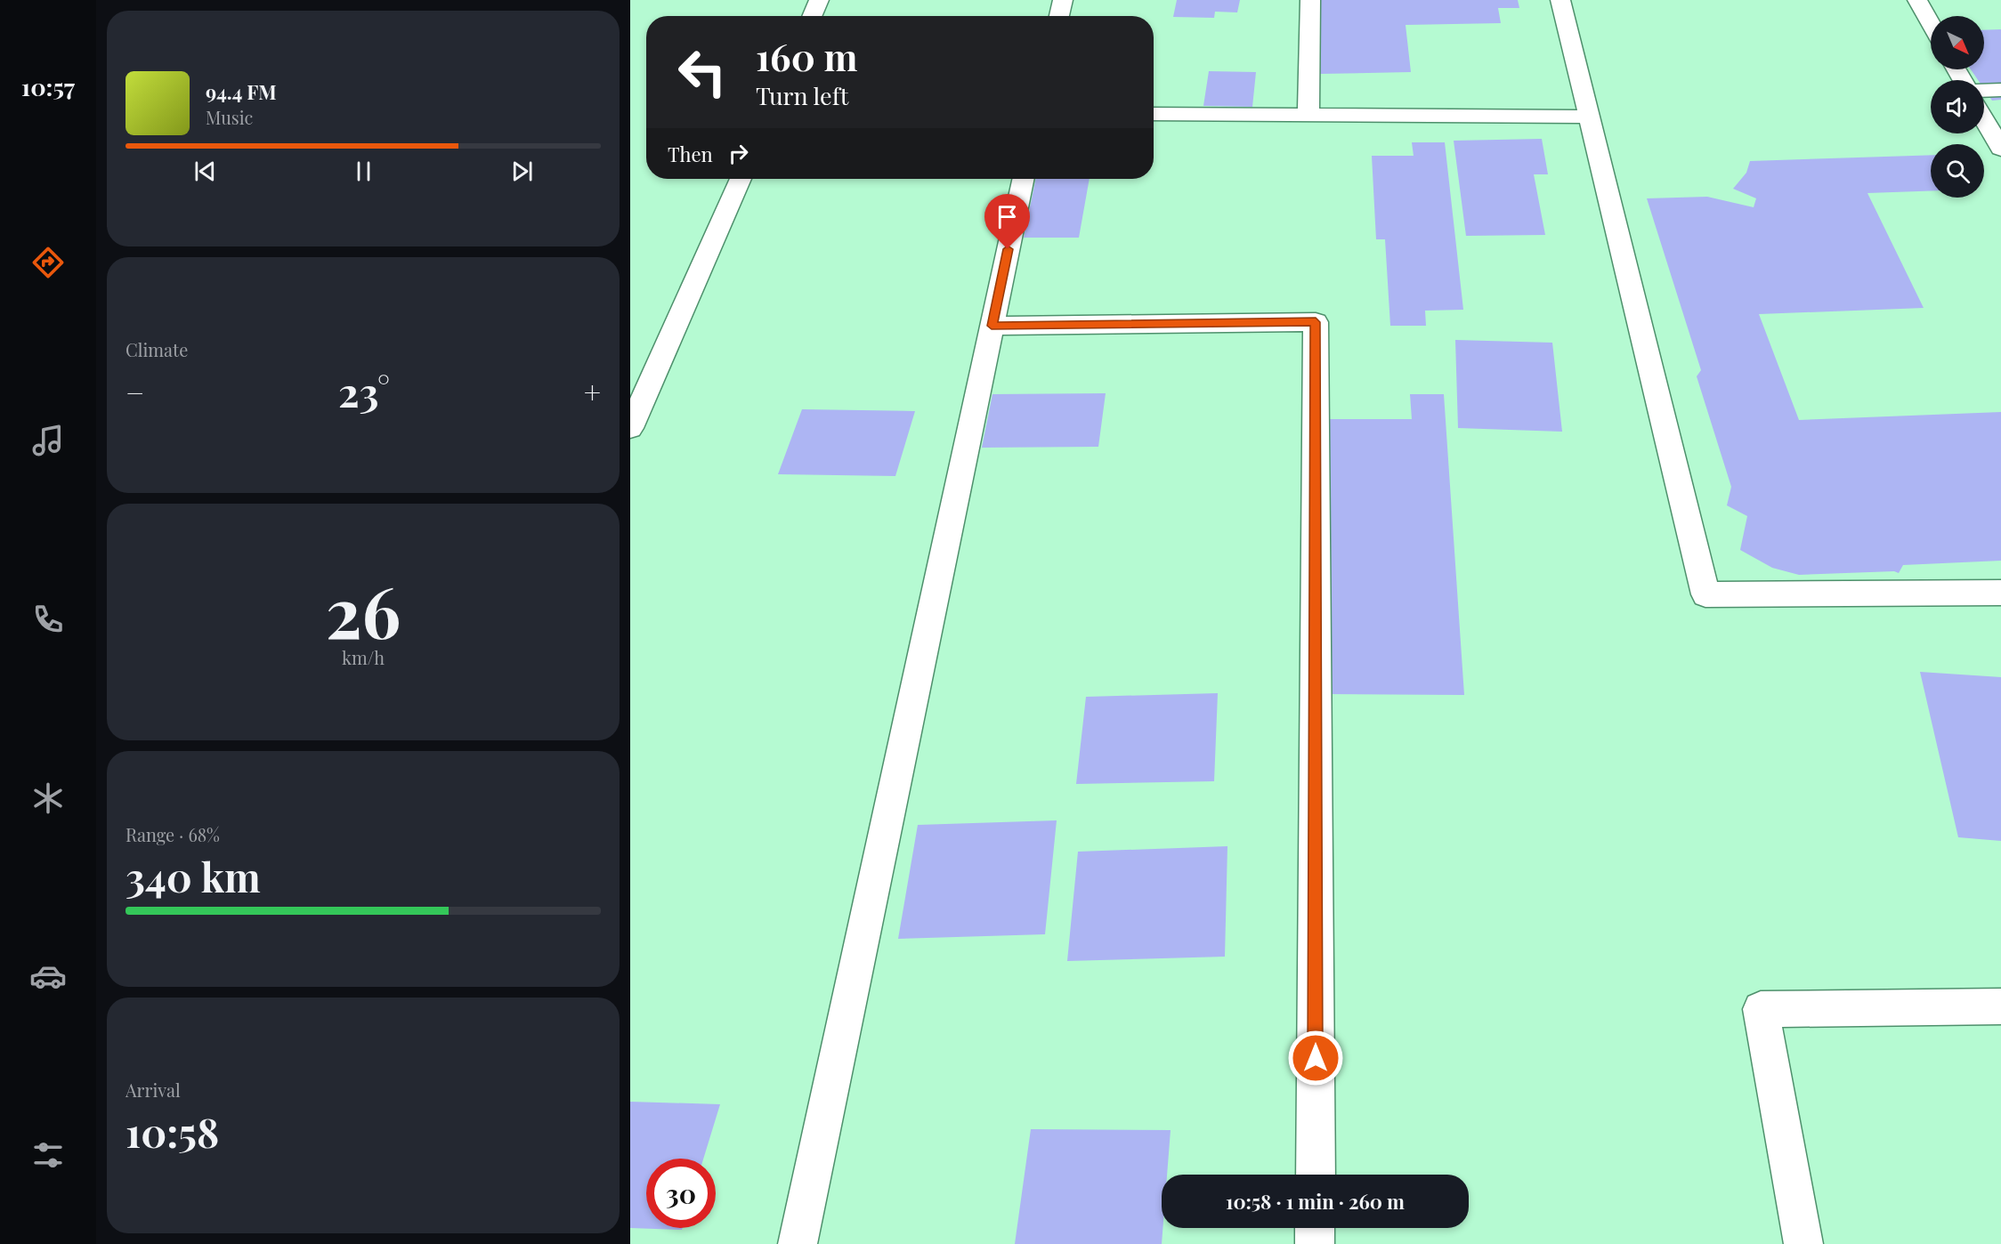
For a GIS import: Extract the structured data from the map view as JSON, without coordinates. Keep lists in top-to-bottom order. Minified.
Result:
{"north":"bottom right","page":{"tabs":"10:57","turn":["160 m","Turn left"],"song":["94.4 FM","Music"],"then":"Then","tile":["Climate",["26","km/h"],["Range · 68%","340 km"],["Arrival","10:58"]],"heat":["−","23°","+"],"limit":"30","trip":"10:58 · 1 min · 260 m"}}
